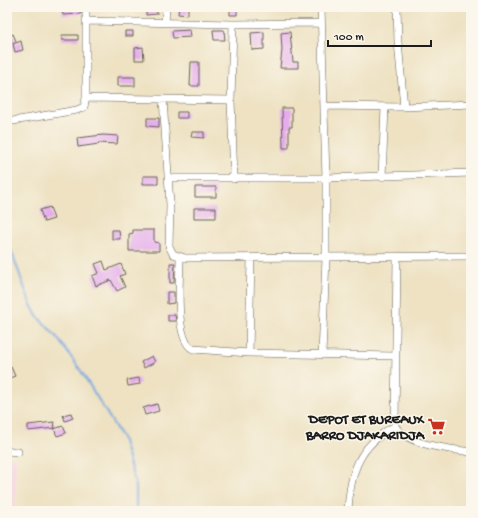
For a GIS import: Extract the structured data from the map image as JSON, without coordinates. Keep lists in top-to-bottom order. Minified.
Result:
{"places":{"supermarket":["DEPOT ET BUREAUX BARRO DJAKARIDJA"]},"scale_bar":"100 m"}
